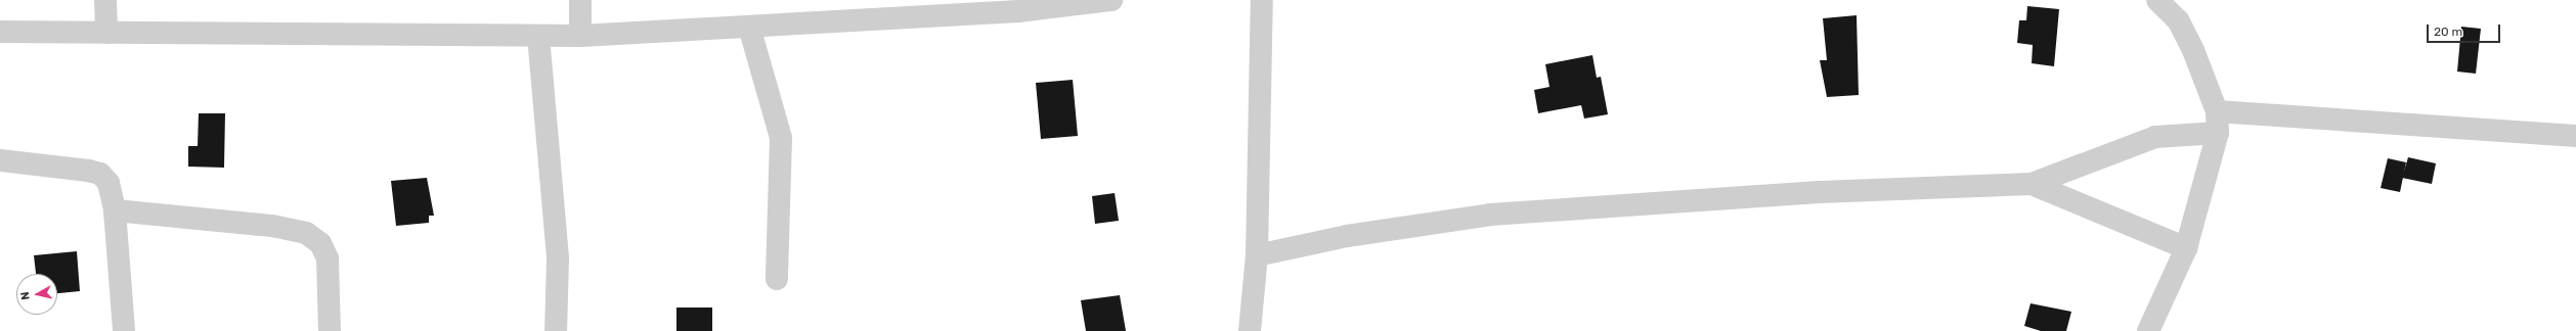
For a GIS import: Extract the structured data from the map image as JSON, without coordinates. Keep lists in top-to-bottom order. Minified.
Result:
{"scale_bar":"20 m","north":"left"}
